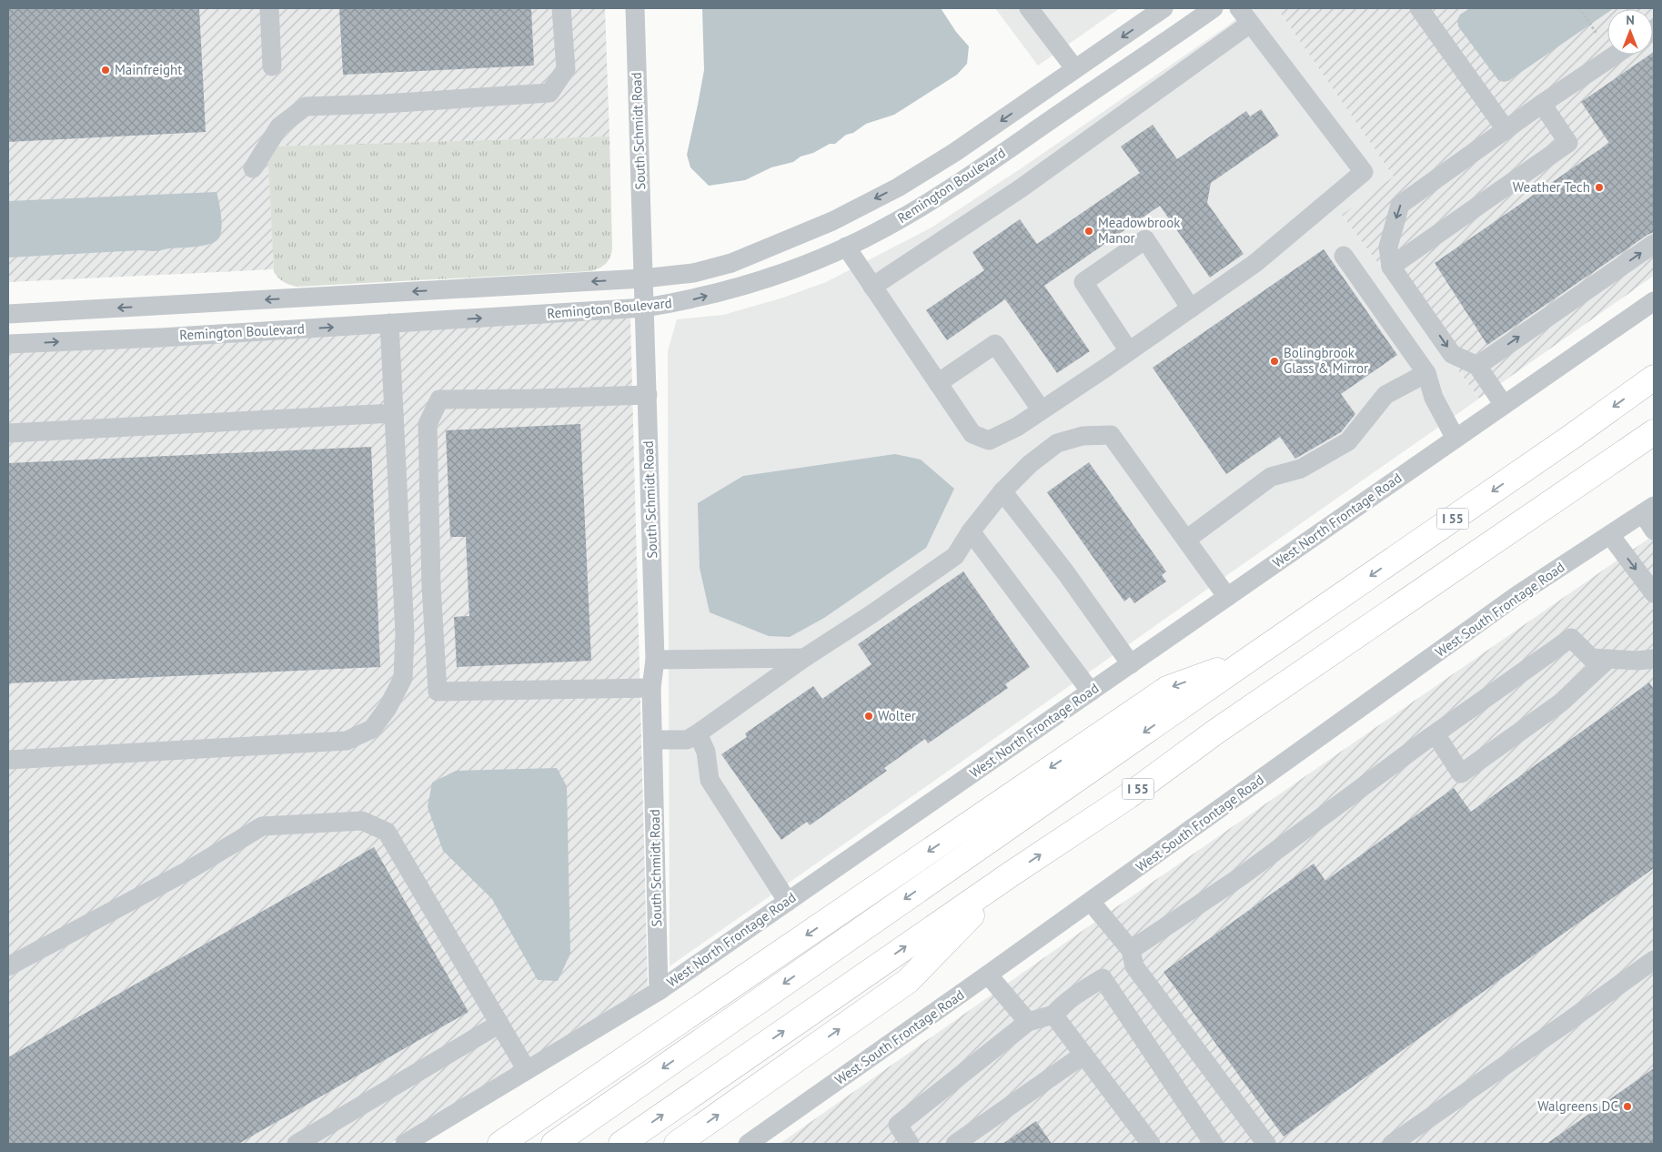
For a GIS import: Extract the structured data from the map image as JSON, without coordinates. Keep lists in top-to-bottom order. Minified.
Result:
{"streets":{"highway":["I 55"],"street":["South Schmidt Road","Remington Boulevard","West North Frontage Road","West South Frontage Road"]},"crossings":[["South Schmidt Road","Remington Boulevard"],["South Schmidt Road","West North Frontage Road"]],"places":["Mainfreight","Weather Tech","Meadowbrook Manor","Bolingbrook Glass & Mirror","Wolter","Walgreens DC"],"north":"top"}
